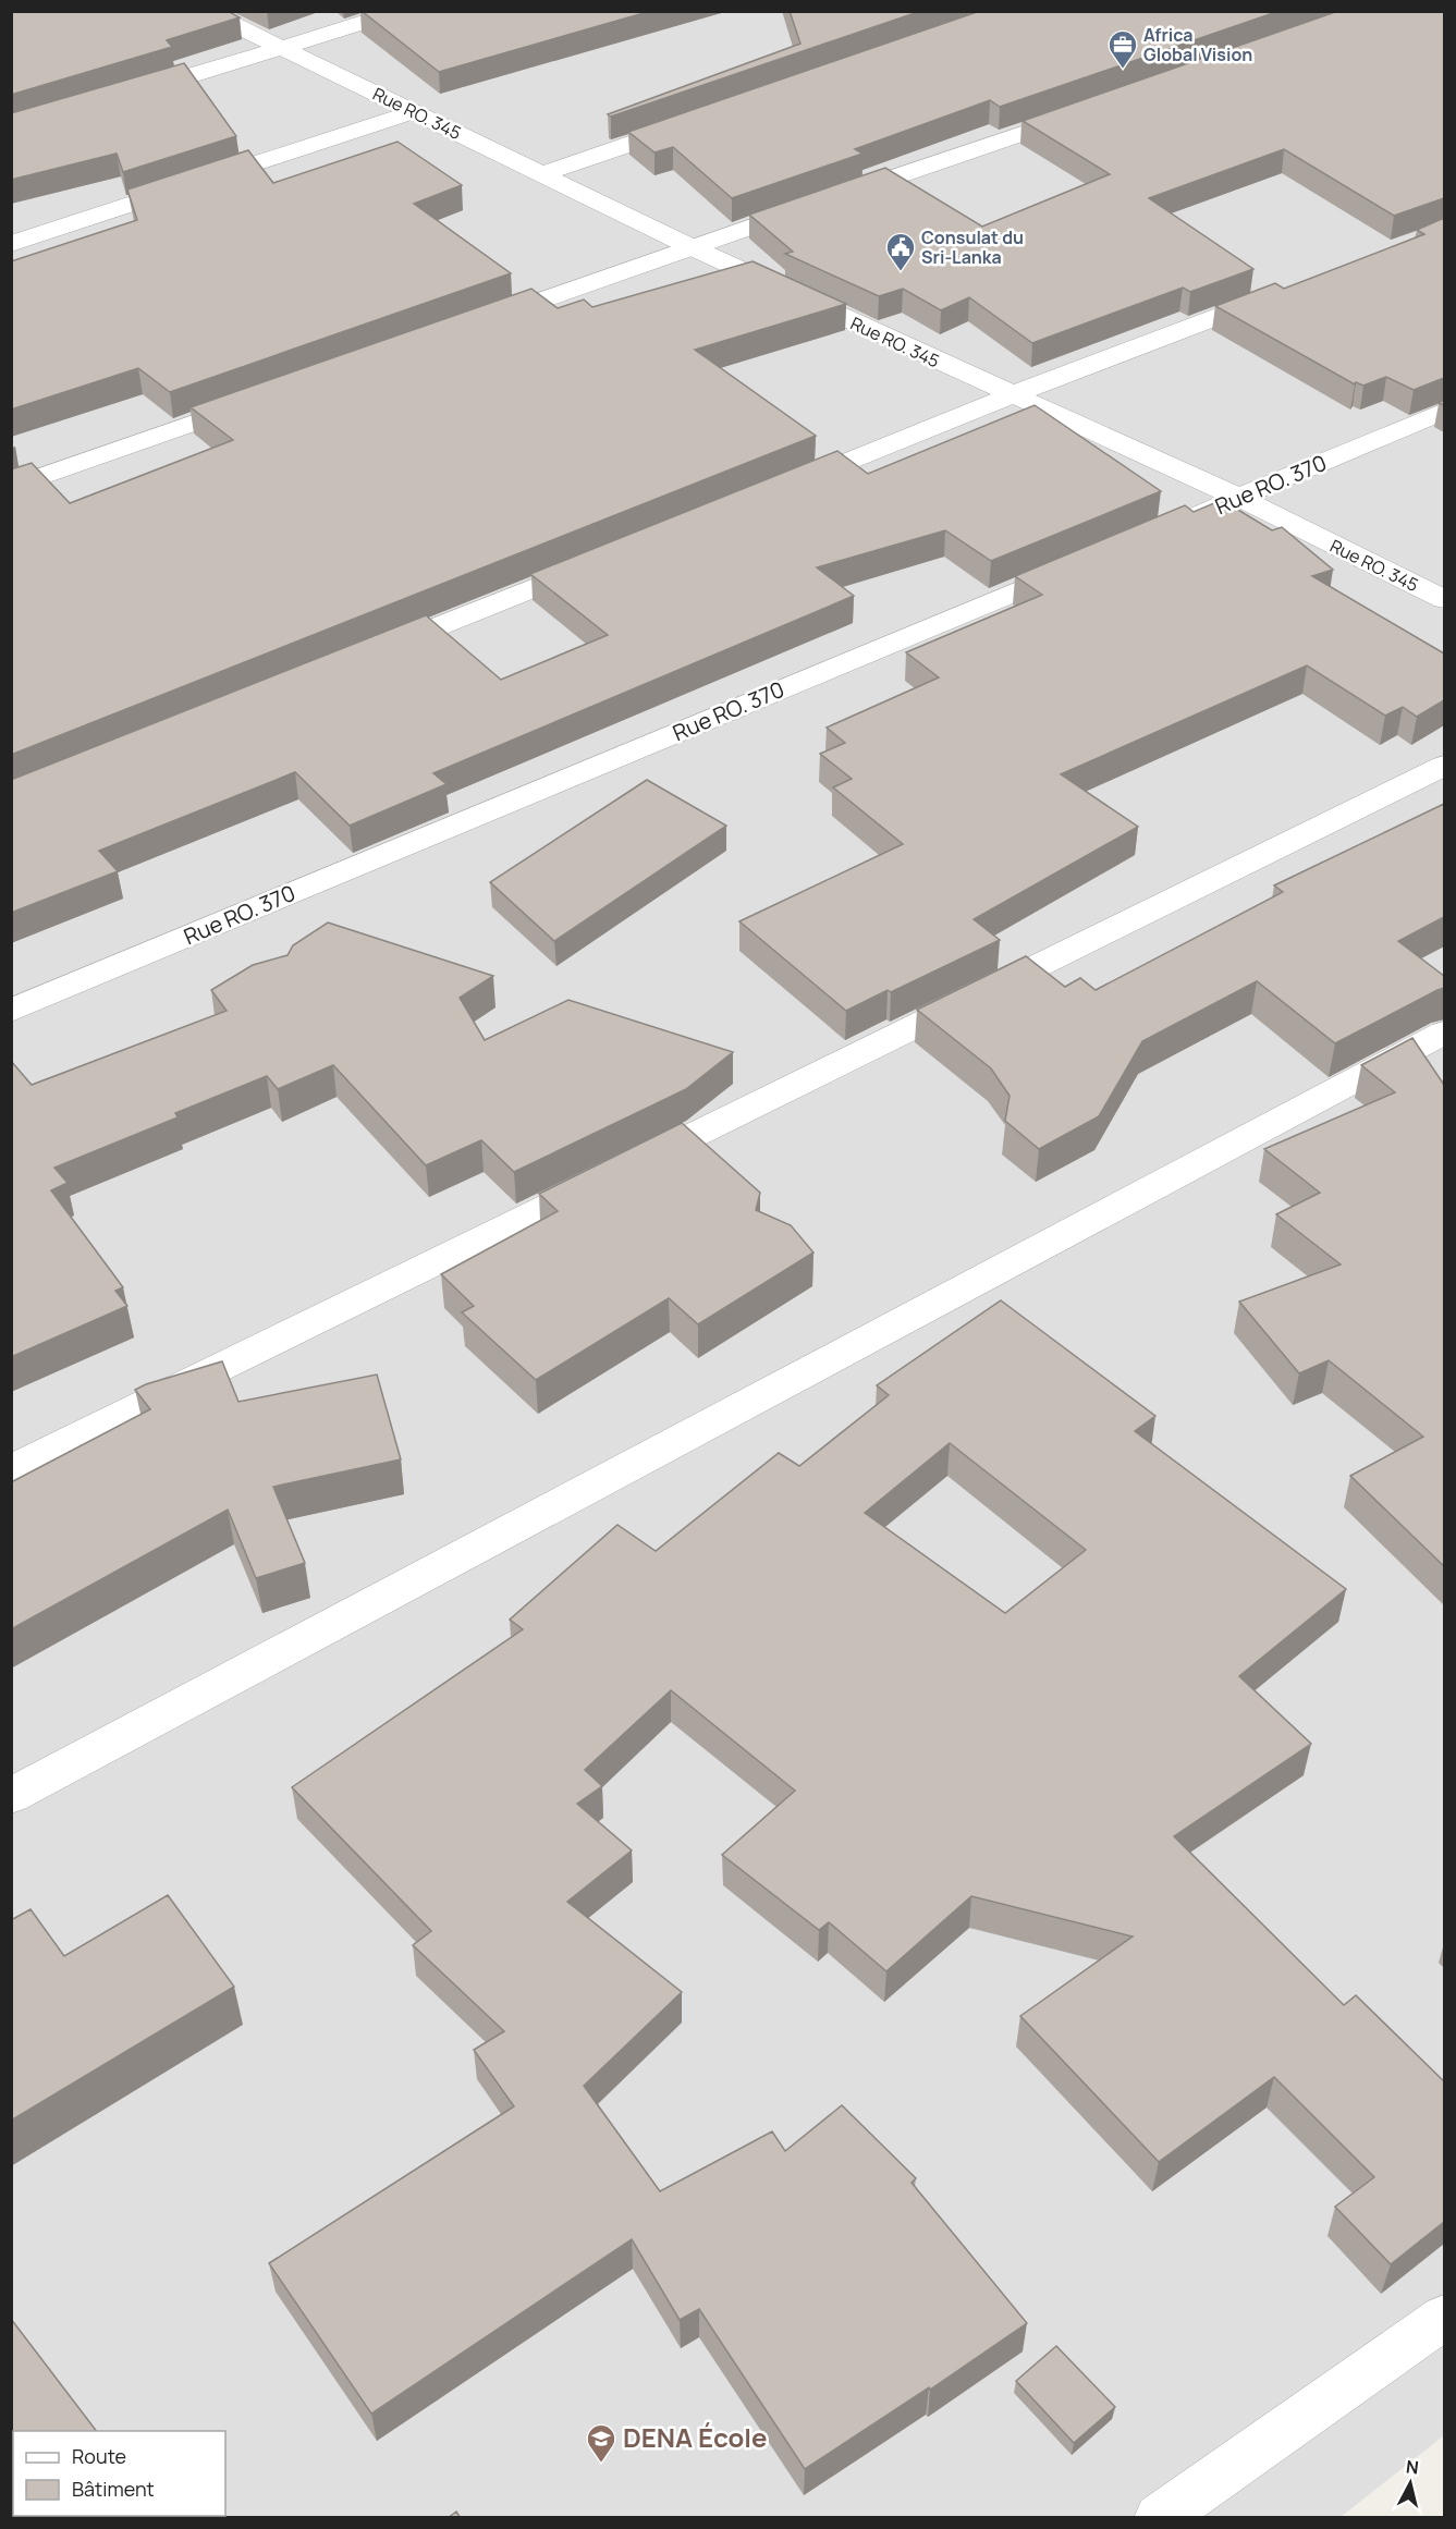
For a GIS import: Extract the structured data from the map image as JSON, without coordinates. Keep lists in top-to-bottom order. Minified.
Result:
{"streets":{"street":["Rue RO. 345","Rue RO. 370"]},"crossings":[["Rue RO. 345","Rue RO. 370"]],"places":{"office":["Africa Global Vision"],"public building":["Consulat du Sri-Lanka"],"school or university":["DENA École"]},"legend":["Route","Bâtiment"],"north":"top"}
